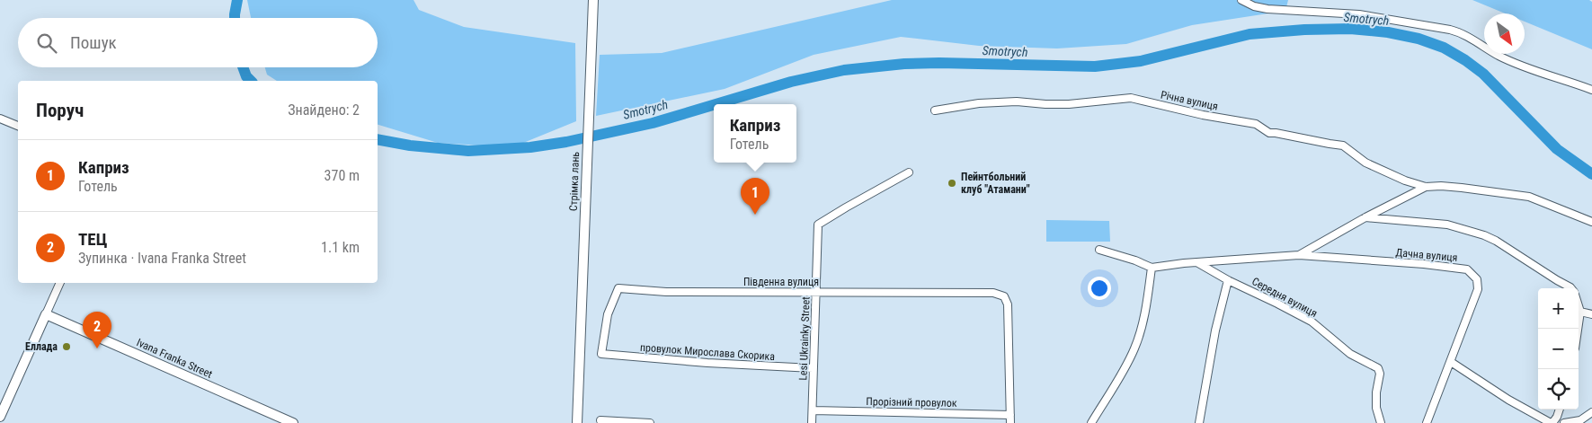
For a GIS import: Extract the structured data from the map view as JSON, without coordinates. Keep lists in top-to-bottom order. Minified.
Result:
{"streets":{"main road":["Стрімка лань","Ivana Franka Street"],"street":["Річна вулиця","Дачна вулиця","Південна вулиця","Середня вулиця","Lesi Ukrainky Street","провулок Мирослава Скорика","Прорізний провулок"]},"crossings":[["Річна вулиця","Дачна вулиця"],["Річна вулиця","Середня вулиця"],["Дачна вулиця","Середня вулиця"],["Південна вулиця","Lesi Ukrainky Street"],["Південна вулиця","провулок Мирослава Скорика"],["Південна вулиця","Прорізний провулок"],["Lesi Ukrainky Street","провулок Мирослава Скорика"],["Lesi Ukrainky Street","Прорізний провулок"]],"water":["Smotrych"],"places":["Пейнтбольний клуб \"Атамани\"","Еллада"],"north":"bottom right","page":{"search":"Пошук","heading":["Поруч","Знайдено: 2"],"popup":["Каприз","Готель"],"list":[{"mark":"1","name":"Каприз","note":"Готель","value":"370 m"},{"mark":"2","name":"ТЕЦ","note":"Зупинка · Ivana Franka Street","value":"1.1 km"}],"pins":["1","2"],"map_buttons":["+","−"]}}
